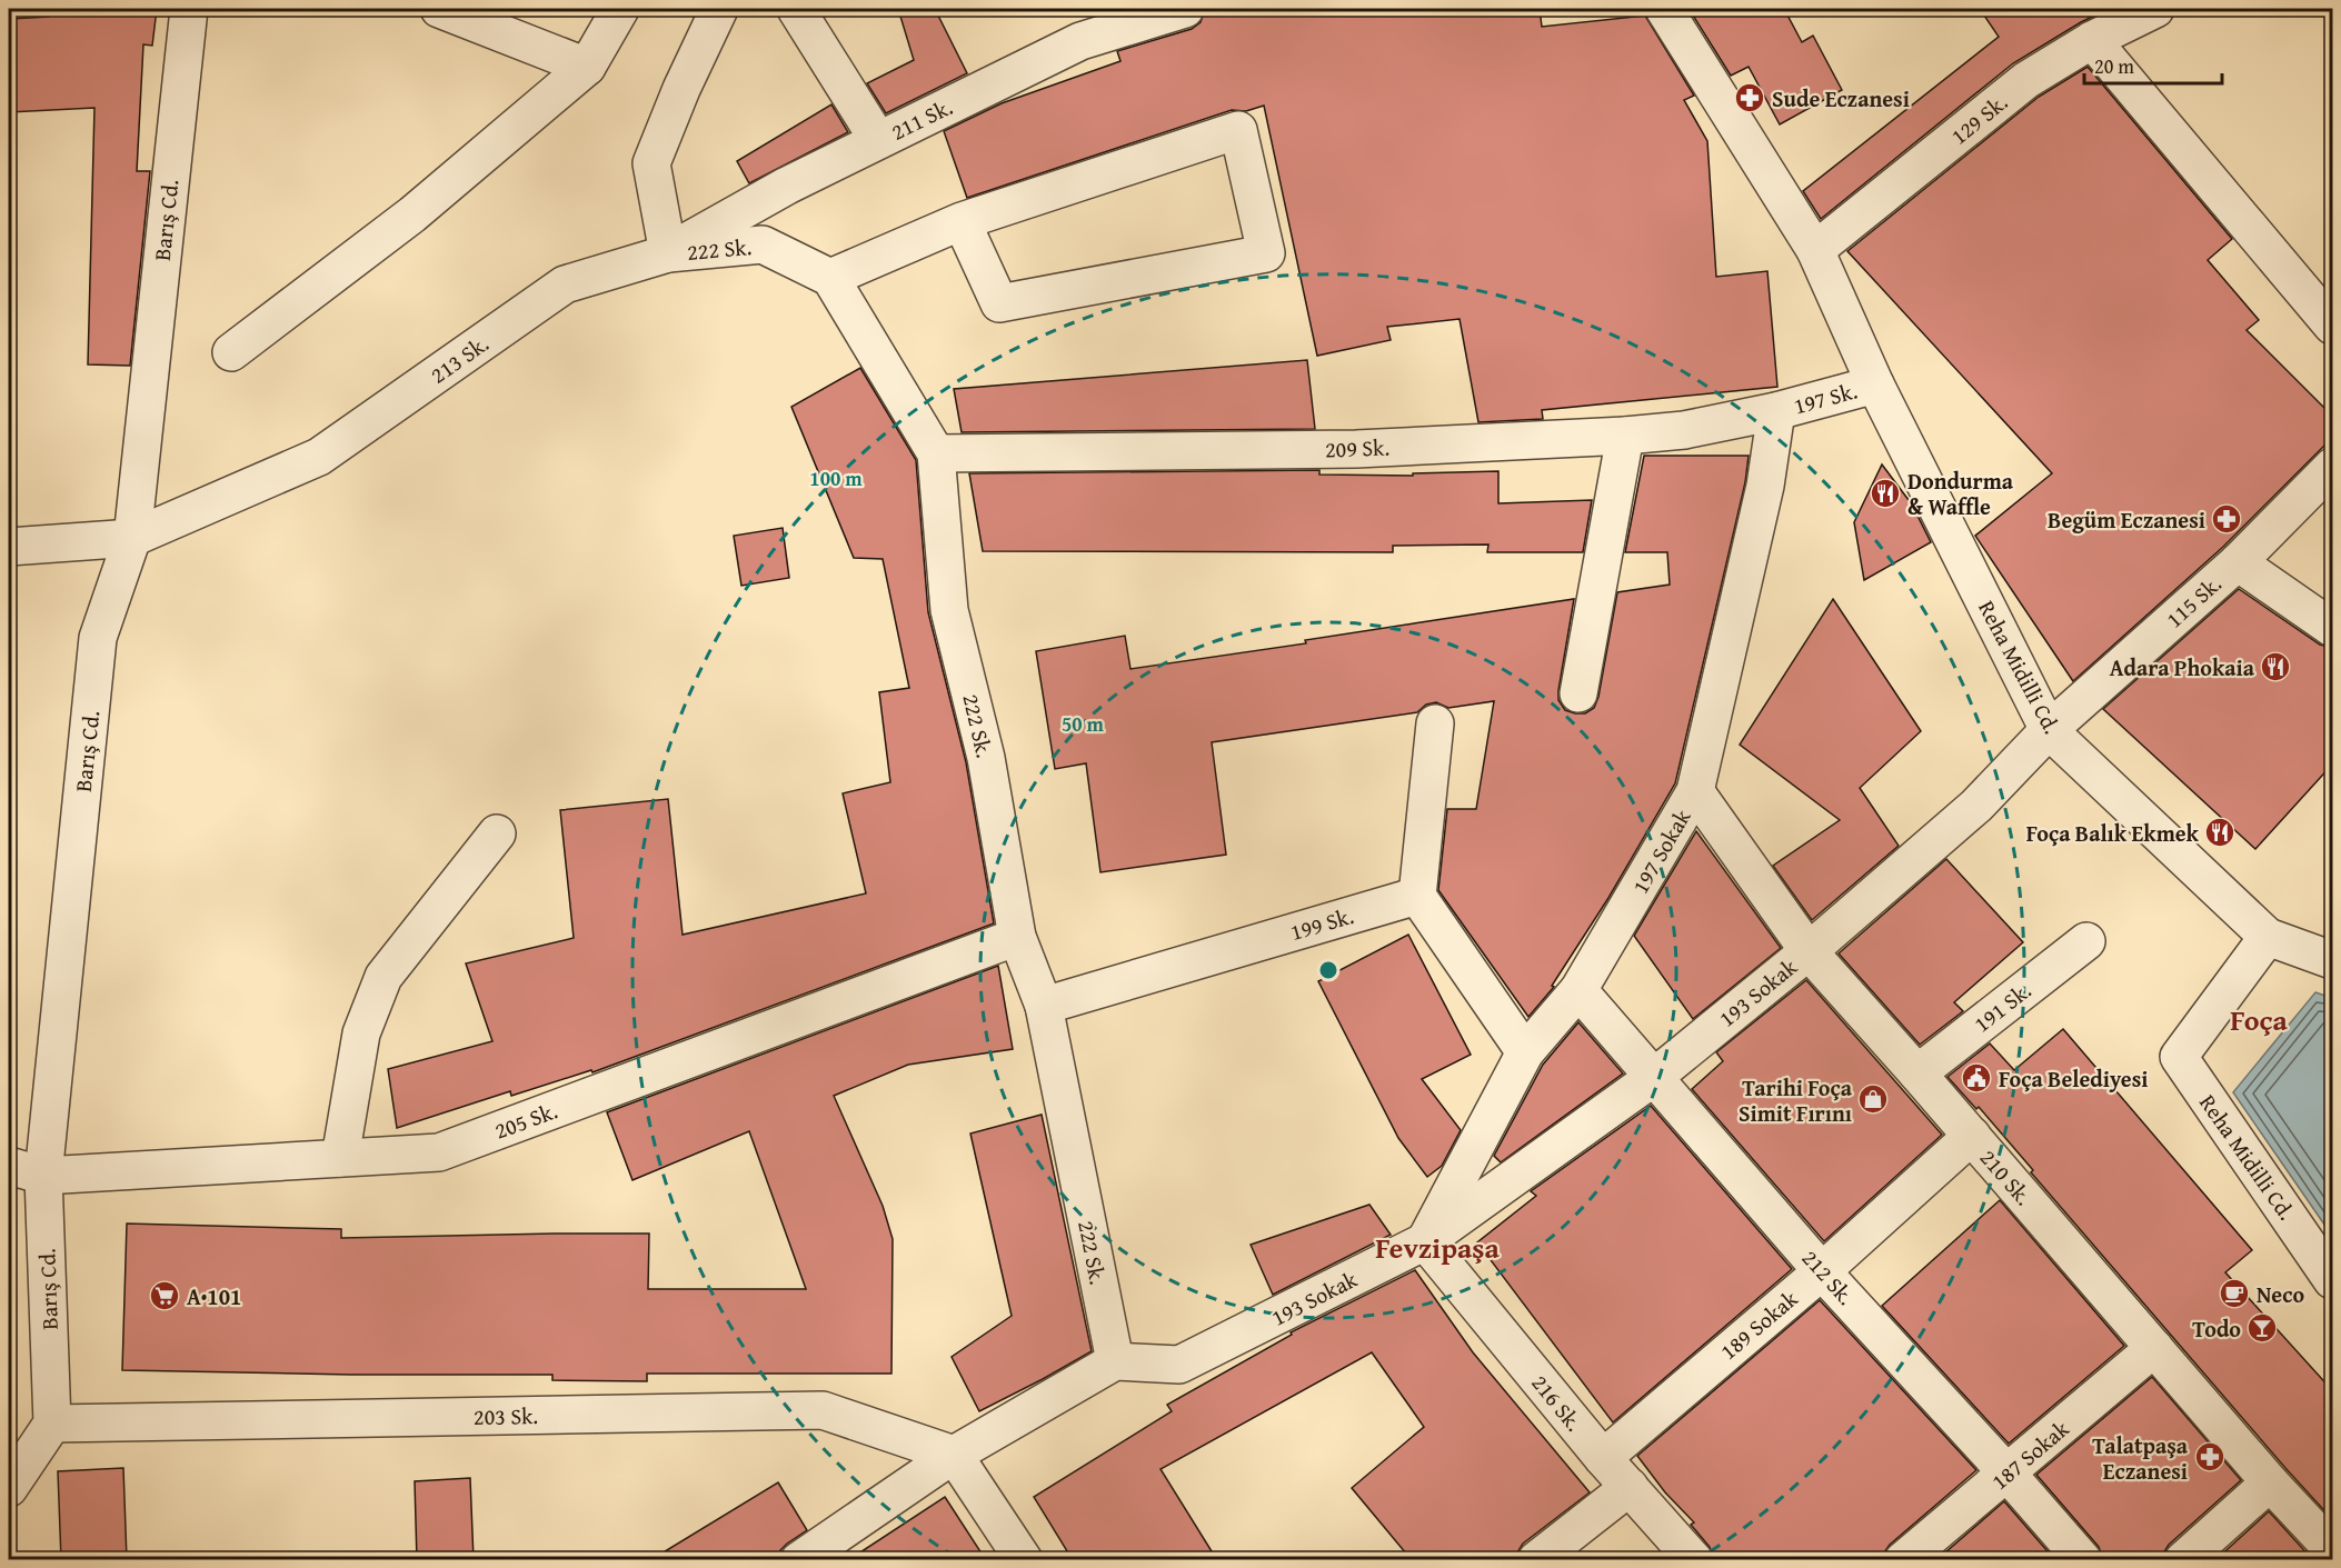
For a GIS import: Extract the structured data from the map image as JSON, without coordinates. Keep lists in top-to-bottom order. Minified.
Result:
{"streets":{"street":["211 Sk.","129 Sk.","Barış Cd.","222 Sk.","213 Sk.","197 Sk.","209 Sk.","115 Sk.","Reha Midilli Cd.","197 Sokak","199 Sk.","193 Sokak","191 Sk.","205 Sk.","210 Sk.","212 Sk.","189 Sokak","216 Sk.","203 Sk.","187 Sokak"]},"crossings":[["211 Sk.","222 Sk."],["211 Sk.","213 Sk."],["129 Sk.","Reha Midilli Cd."],["Barış Cd.","213 Sk."],["Barış Cd.","205 Sk."],["Barış Cd.","203 Sk."],["222 Sk.","213 Sk."],["222 Sk.","209 Sk."],["222 Sk.","199 Sk."],["222 Sk.","193 Sokak"],["222 Sk.","205 Sk."],["197 Sk.","209 Sk."],["197 Sk.","Reha Midilli Cd."],["197 Sk.","197 Sokak"],["209 Sk.","197 Sokak"],["115 Sk.","Reha Midilli Cd."],["115 Sk.","193 Sokak"],["197 Sokak","193 Sokak"],["197 Sokak","210 Sk."],["197 Sokak","212 Sk."],["197 Sokak","216 Sk."],["193 Sokak","210 Sk."],["193 Sokak","212 Sk."],["193 Sokak","216 Sk."],["191 Sk.","210 Sk."],["210 Sk.","189 Sokak"],["210 Sk.","187 Sokak"],["212 Sk.","189 Sokak"],["212 Sk.","187 Sokak"],["189 Sokak","216 Sk."]],"districts":["Foça","Fevzipaşa"],"places":{"pharmacy":["Sude Eczanesi","Begüm Eczanesi","Talatpaşa Eczanesi"],"restaurant":["Dondurma & Waffle","Adara Phokaia","Foça Balık Ekmek"],"public building":["Foça Belediyesi"],"shop":["Tarihi Foça Simit Fırını"],"cafe":["Neco"],"supermarket":["A•101"],"bar":["Todo"]},"scale_bar":"20 m","rings":["100 m","50 m"]}
